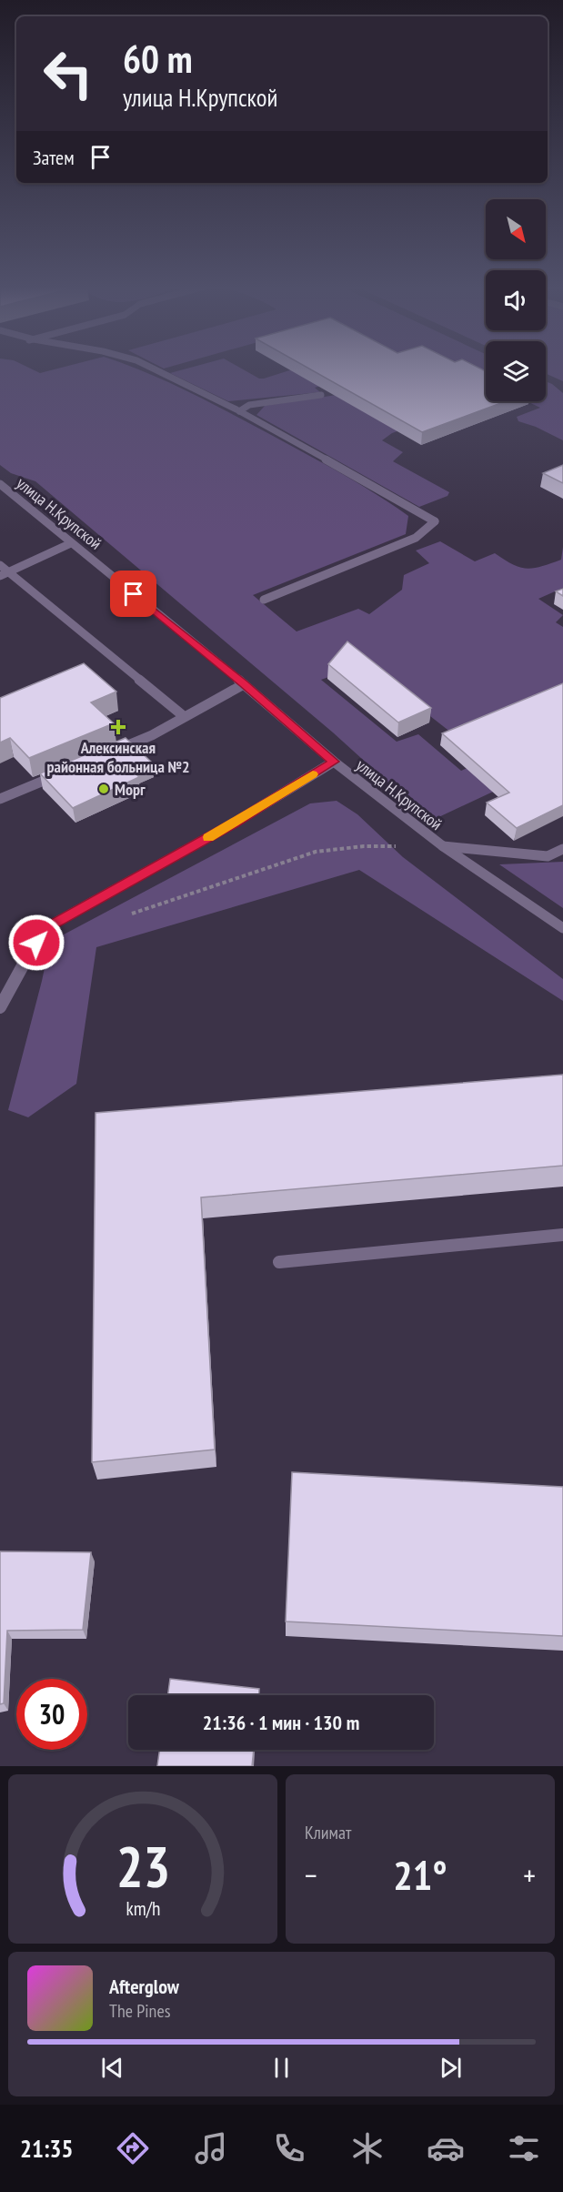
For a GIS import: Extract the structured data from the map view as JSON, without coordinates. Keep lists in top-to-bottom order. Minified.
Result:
{"streets":{"street":["улица Н.Крупской"]},"places":{"health":["Алексинская районная больница №2"],"other":["Морг"]},"north":"bottom right","page":{"turn":["60 m","улица Н.Крупской"],"then":"Затем","limit":"30","trip":"21:36 · 1 мин · 130 m","tile":"Климат","heat":["−","21°","+"],"song":["Afterglow","The Pines"],"tabs":"21:35","gauge":["23","km/h"]}}
